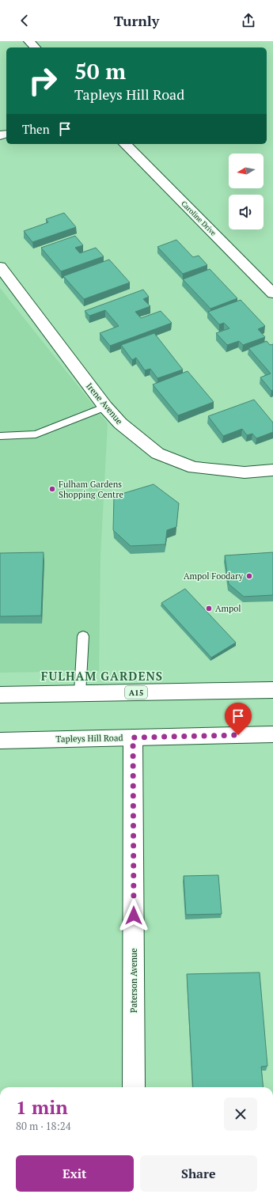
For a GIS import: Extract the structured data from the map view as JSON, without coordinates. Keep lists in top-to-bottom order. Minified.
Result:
{"streets":{"street":["Caroline Drive","Irene Avenue","A15","Tapleys Hill Road","Paterson Avenue"]},"crossings":[["Tapleys Hill Road","Paterson Avenue"]],"districts":["FULHAM GARDENS"],"places":["Fulham Gardens Shopping Centre","Ampol Foodary","Ampol"],"north":"left","page":{"header":"Turnly","turn":["50 m","Tapleys Hill Road"],"then":"Then","heading":["1 min","80 m · 18:24"],"buttons":["Exit","Share"]}}
